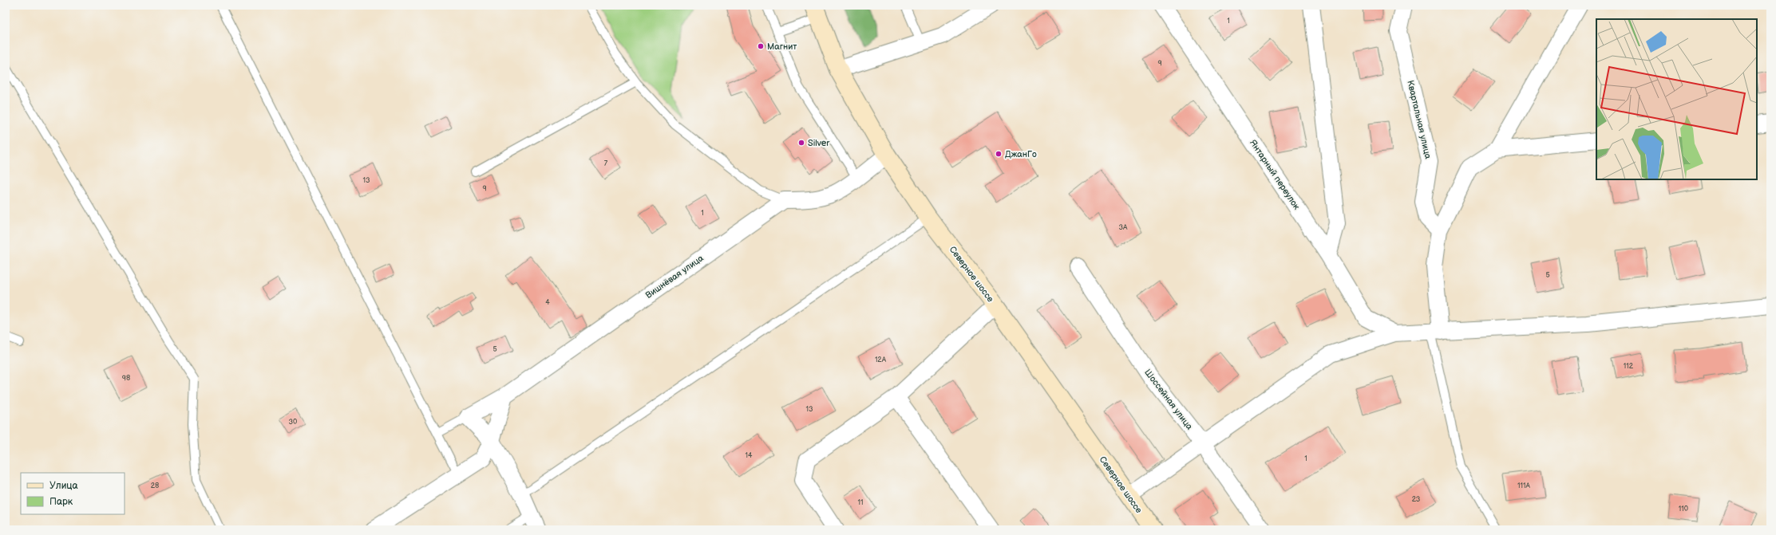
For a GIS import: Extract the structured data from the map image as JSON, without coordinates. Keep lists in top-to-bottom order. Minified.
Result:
{"streets":{"main road":["Северное шоссе"],"street":["Квартальная улица","Янтарный переулок","Вишнёвая улица","Шоссейная улица"]},"places":["Магнит","Silver","ДжанГо"],"house_numbers":["1","9","7","13","9","1","3А","5","4","5","12А","112","98","13","30","14","1","28","111А","23","11","110"],"legend":["Улица","Парк"]}
